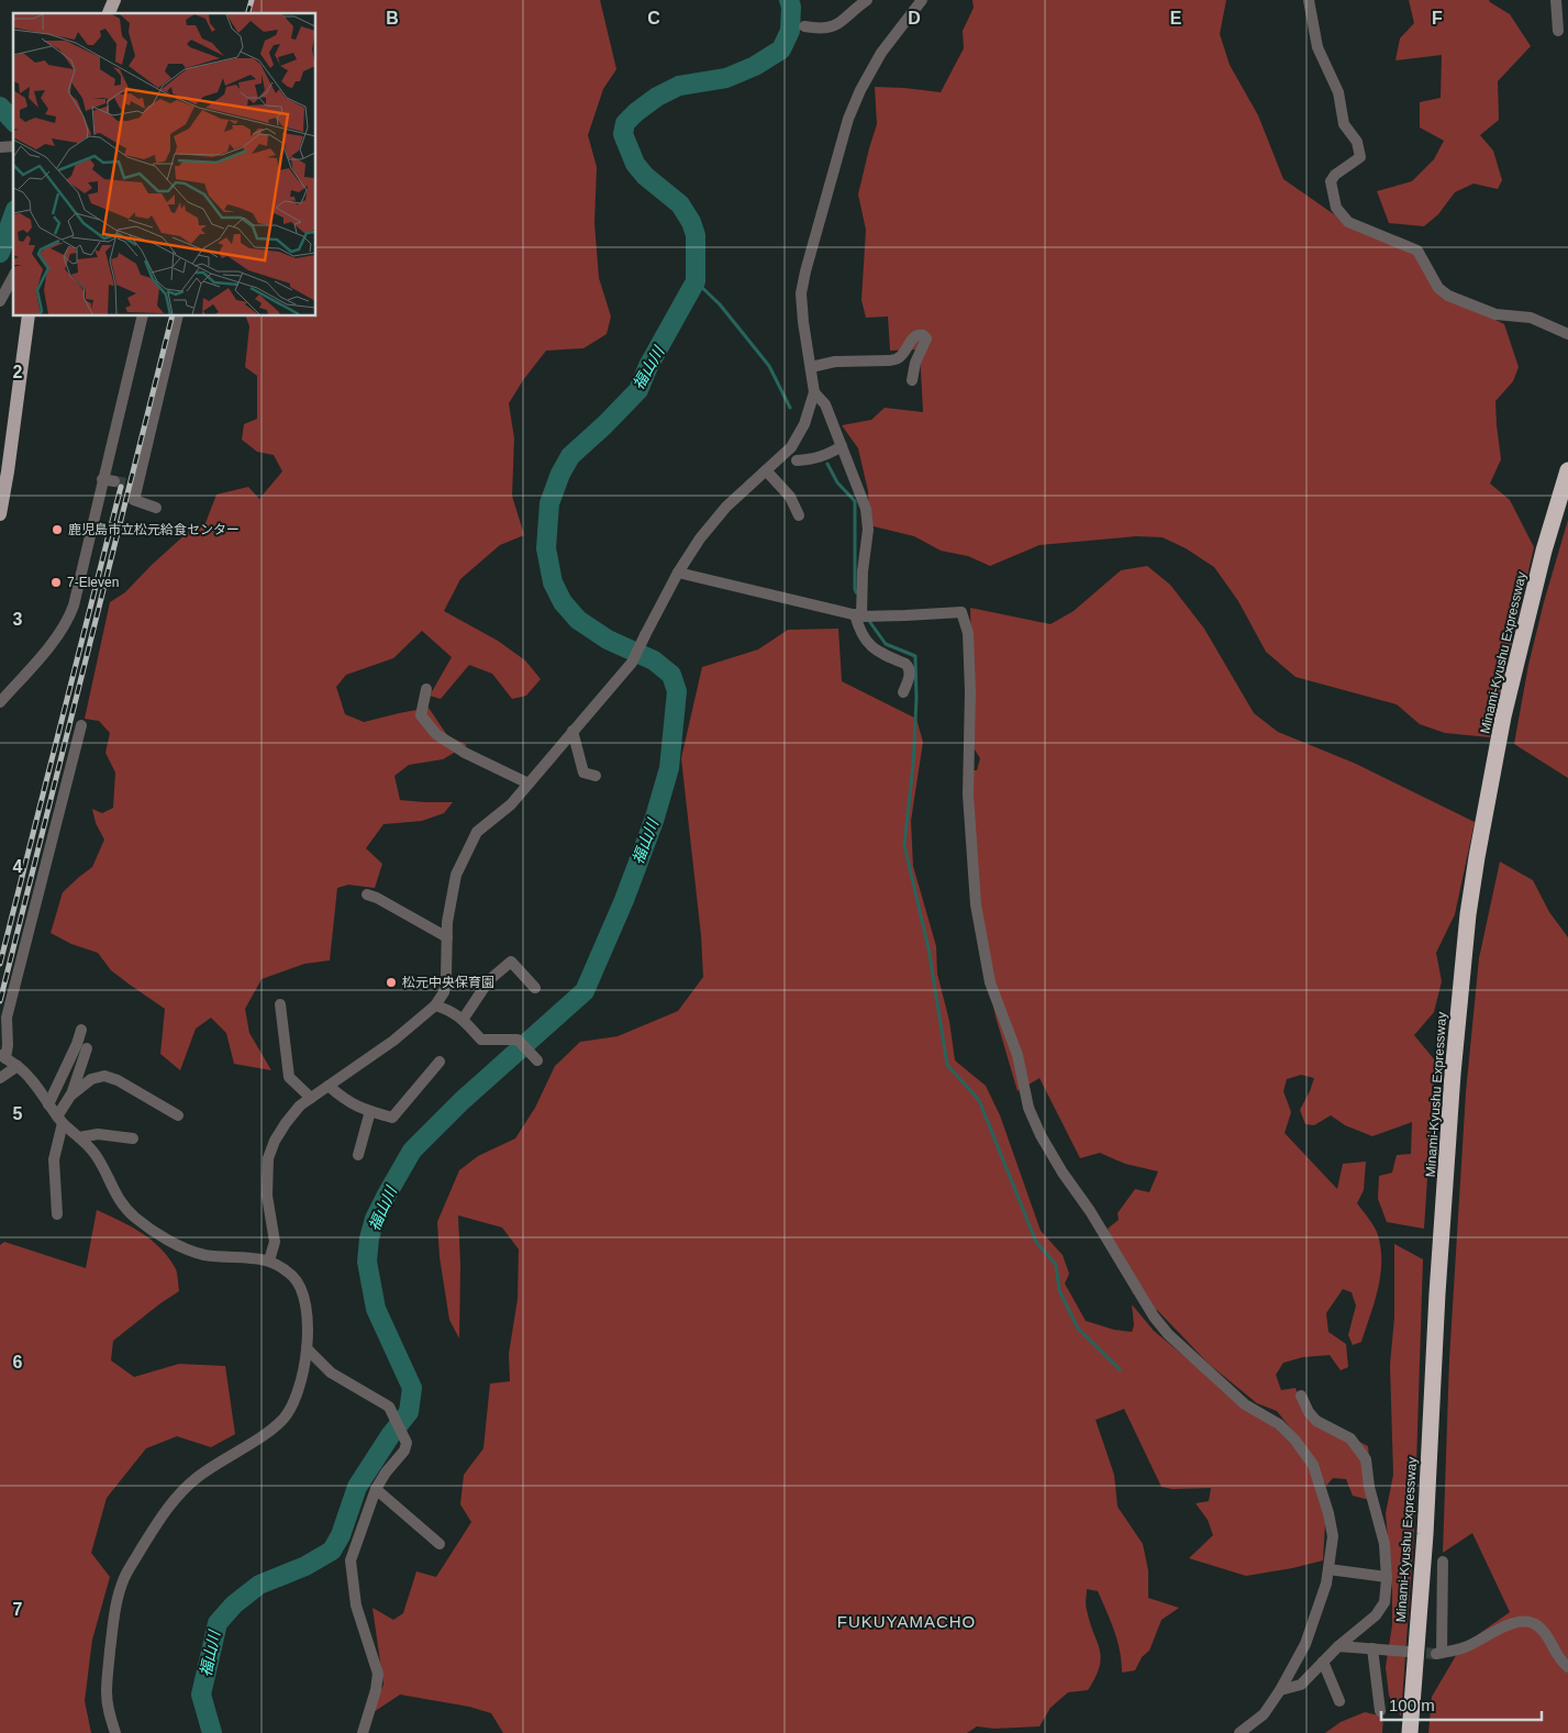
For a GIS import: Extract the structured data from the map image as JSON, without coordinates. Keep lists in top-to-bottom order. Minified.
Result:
{"streets":{"highway":["Minami-Kyushu Expressway"]},"districts":["FUKUYAMACHO"],"water":["福山川"],"places":["鹿児島市立松元給食センター","7-Eleven","松元中央保育園"],"scale_bar":"100 m","grid":{"columns":["B","C","D","E","F"],"rows":["2","3","4","5","6","7"]}}
